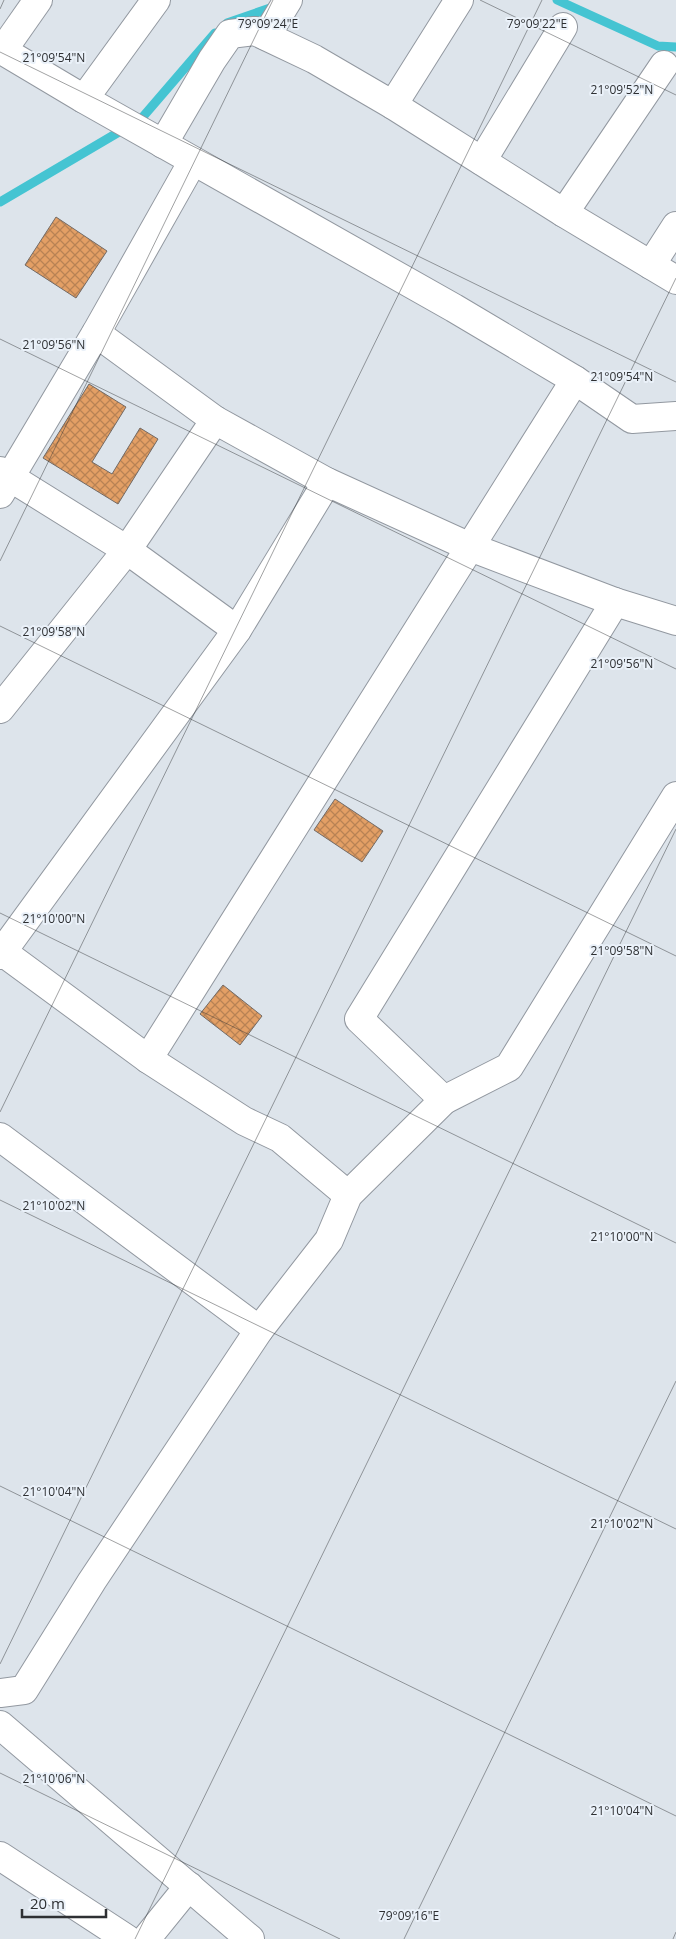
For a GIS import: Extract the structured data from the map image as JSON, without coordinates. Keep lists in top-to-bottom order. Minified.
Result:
{"scale_bar":"20 m","coordinates":["79°09'24\"E","79°09'22\"E","21°09'54\"N","21°09'52\"N","21°09'56\"N","21°09'58\"N","21°10'00\"N","21°10'02\"N","21°10'04\"N","21°10'06\"N","79°09'16\"E"]}
